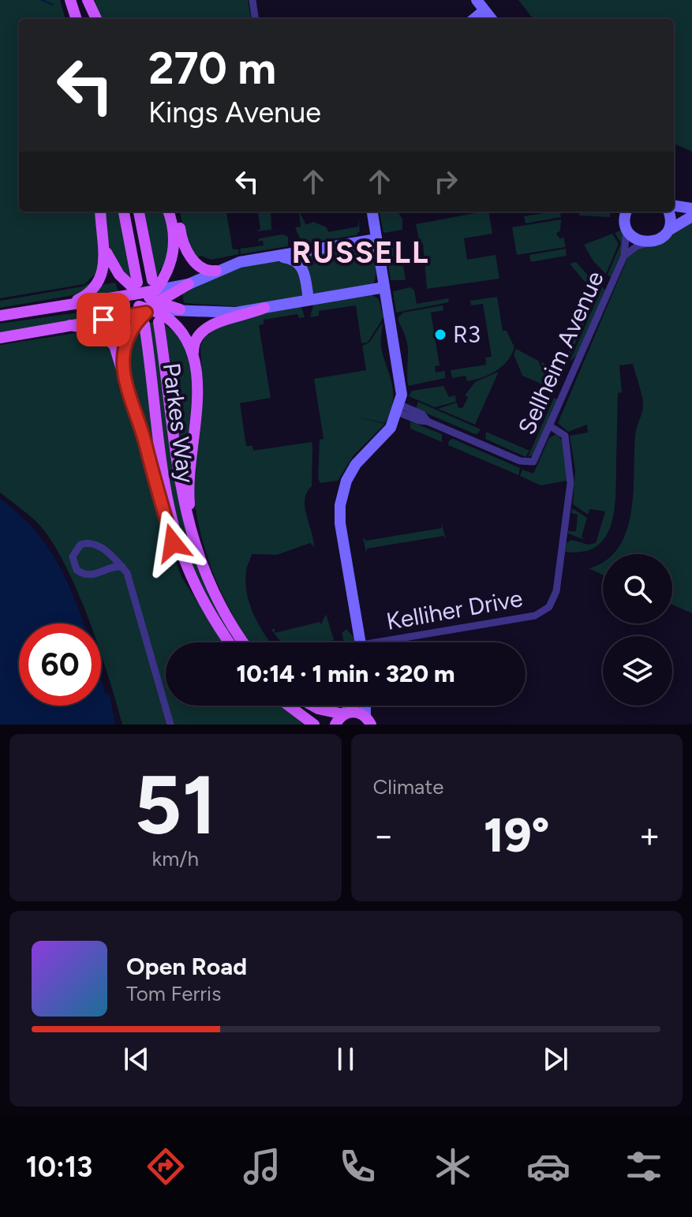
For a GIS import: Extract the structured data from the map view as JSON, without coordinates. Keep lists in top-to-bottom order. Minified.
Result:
{"streets":{"main road":["Parkes Way"],"street":["Sellheim Avenue","Kelliher Drive"]},"crossings":[["Sellheim Avenue","Kelliher Drive"]],"districts":["RUSSELL"],"places":["R3"],"page":{"turn":["270 m","Kings Avenue"],"limit":"60","trip":"10:14 · 1 min · 320 m","tile":[["51","km/h"],"Climate"],"heat":["−","19°","+"],"song":["Open Road","Tom Ferris"],"tabs":"10:13"}}
